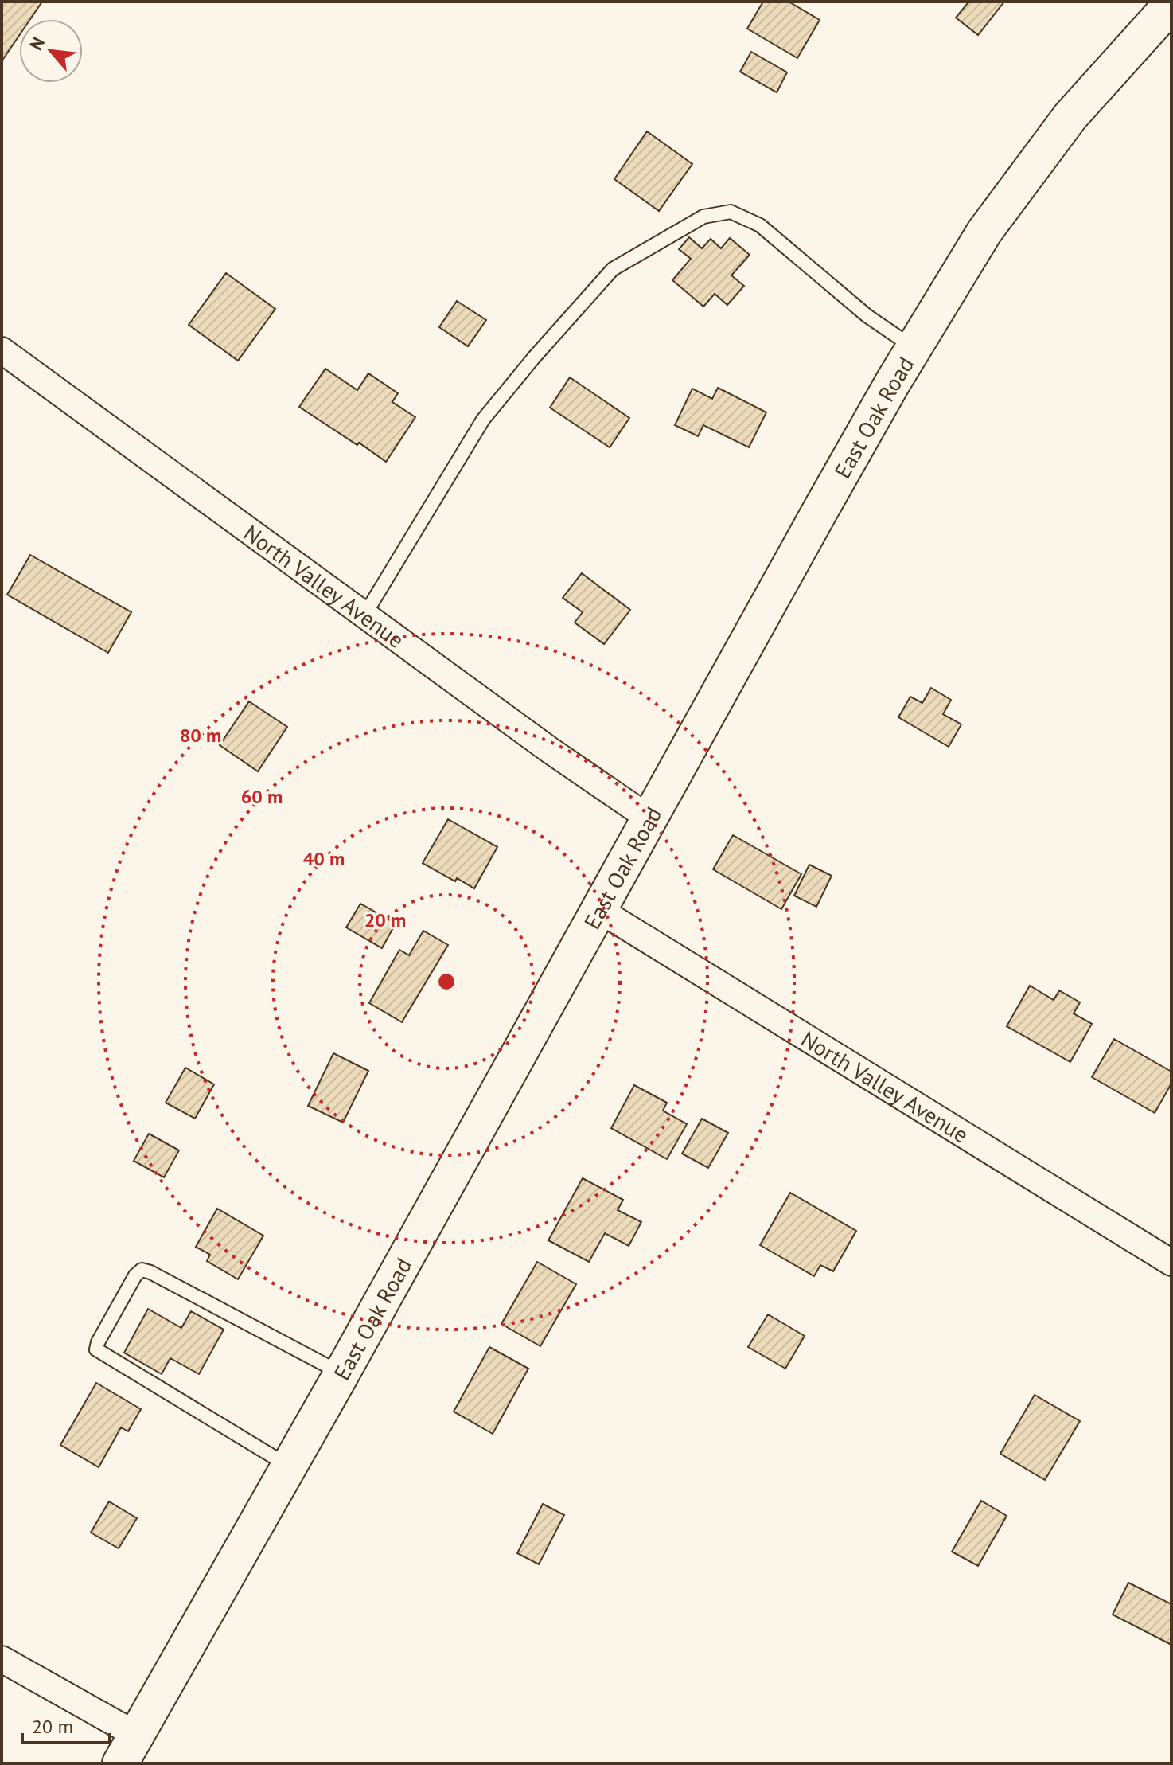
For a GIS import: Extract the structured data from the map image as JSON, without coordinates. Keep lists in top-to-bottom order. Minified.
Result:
{"streets":{"street":["East Oak Road","North Valley Avenue"]},"crossings":[["East Oak Road","North Valley Avenue"]],"scale_bar":"20 m","north":"top left","rings":["80 m","60 m","40 m","20 m"]}
